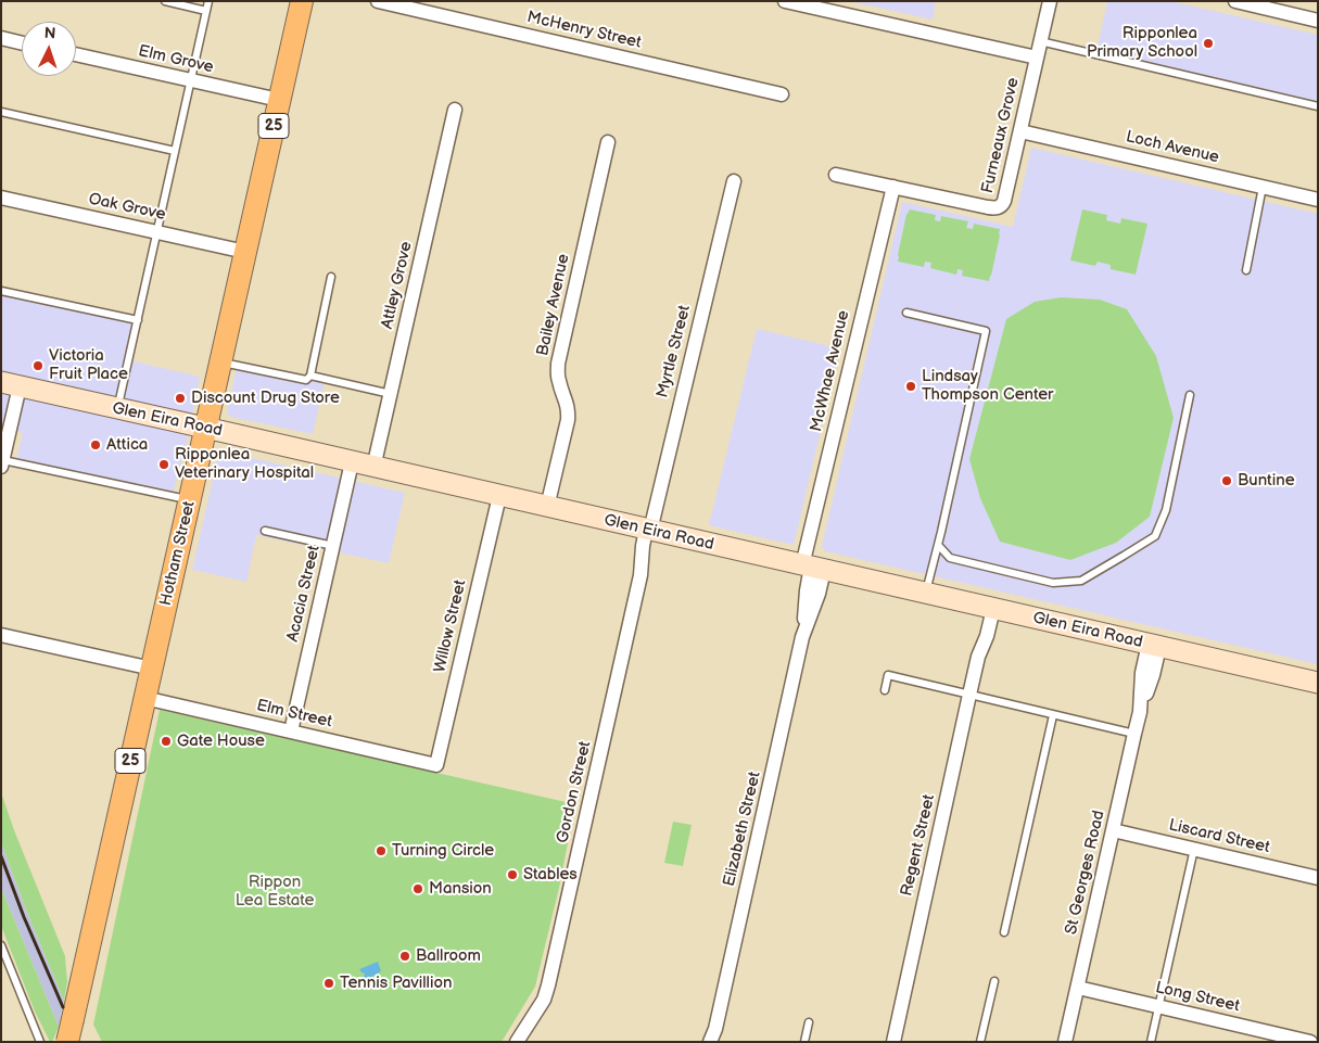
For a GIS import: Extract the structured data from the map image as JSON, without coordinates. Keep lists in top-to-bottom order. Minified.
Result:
{"streets":{"main road":["25","Glen Eira Road","Hotham Street"],"street":["McHenry Street","Elm Grove","Furneaux Grove","Loch Avenue","Oak Grove","Attley Grove","Bailey Avenue","Myrtle Street","McWhae Avenue","Acacia Street","Willow Street","Elm Street","Gordon Street","Elizabeth Street","Liscard Street","Regent Street","St Georges Road","Long Street"]},"crossings":[["Elm Grove","Hotham Street"],["Furneaux Grove","Loch Avenue"],["Furneaux Grove","McWhae Avenue"],["Oak Grove","Hotham Street"],["Attley Grove","Glen Eira Road"],["Bailey Avenue","Glen Eira Road"],["Myrtle Street","Glen Eira Road"],["Myrtle Street","Gordon Street"],["McWhae Avenue","Glen Eira Road"],["McWhae Avenue","Elizabeth Street"],["Glen Eira Road","Hotham Street"],["Glen Eira Road","Acacia Street"],["Glen Eira Road","Willow Street"],["Glen Eira Road","Gordon Street"],["Glen Eira Road","Elizabeth Street"],["Glen Eira Road","Regent Street"],["Glen Eira Road","St Georges Road"],["Hotham Street","Elm Street"],["Acacia Street","Elm Street"],["Willow Street","Elm Street"],["Liscard Street","St Georges Road"],["St Georges Road","Long Street"]],"parks":["Rippon Lea Estate"],"places":["Ripponlea Primary School","Victoria Fruit Place","Lindsay Thompson Center","Discount Drug Store","Attica","Ripponlea Veterinary Hospital","Buntine","Gate House","Turning Circle","Stables","Mansion","Ballroom","Tennis Pavillion"],"north":"top"}
